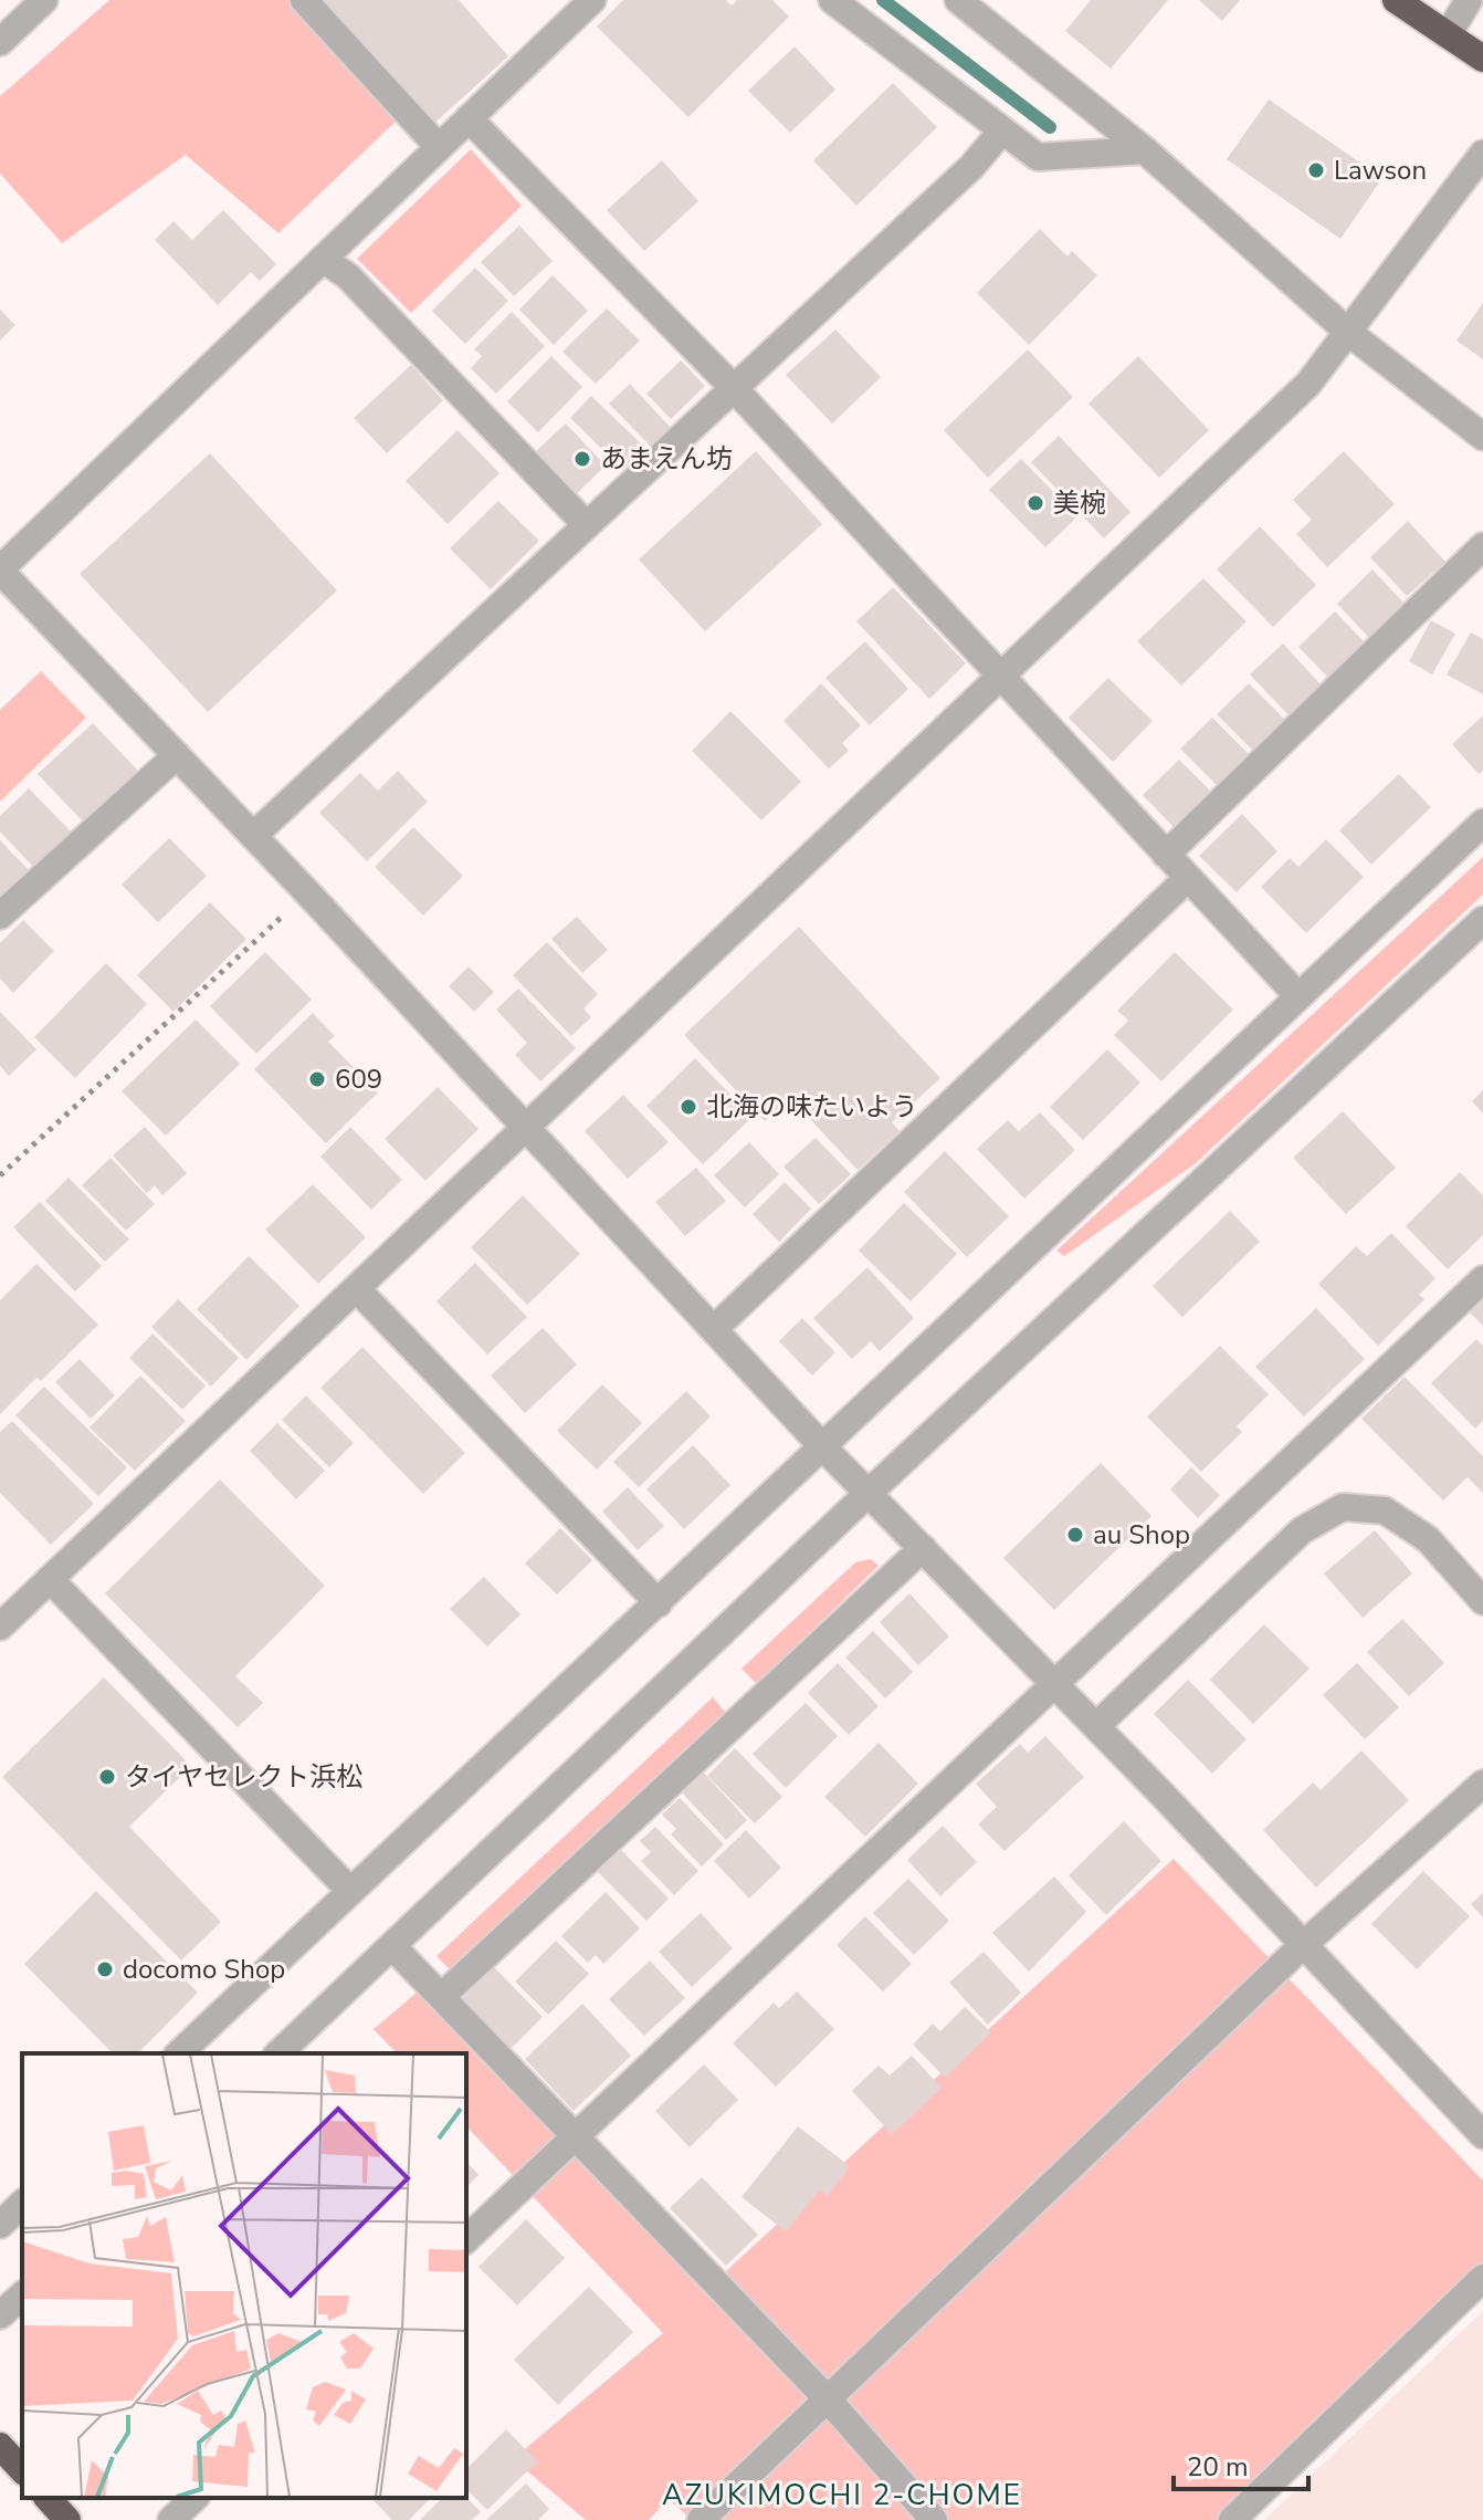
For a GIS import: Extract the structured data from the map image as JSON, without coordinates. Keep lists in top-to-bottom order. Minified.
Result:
{"districts":["AZUKIMOCHI 2-CHOME"],"places":["Lawson","あまえん坊","美椀","609","北海の味たいよう","au Shop","タイヤセレクト浜松","docomo Shop"],"scale_bar":"20 m"}
